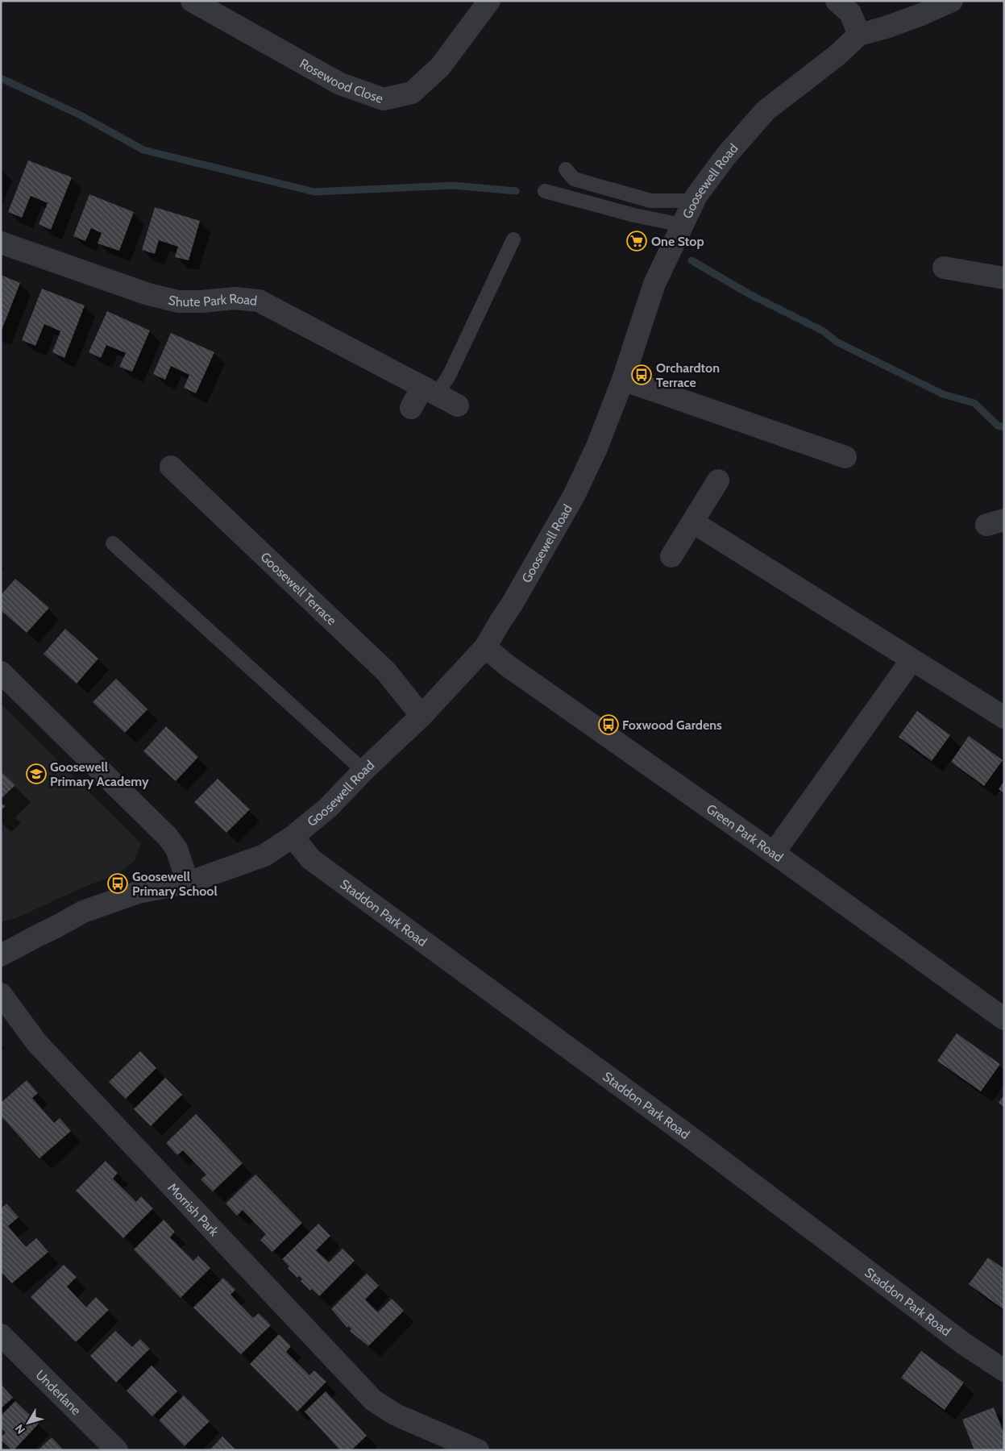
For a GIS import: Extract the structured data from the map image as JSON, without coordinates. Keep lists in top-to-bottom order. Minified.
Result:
{"streets":{"street":["Rosewood Close","Goosewell Road","Shute Park Road","Goosewell Terrace","Green Park Road","Staddon Park Road","Morrish Park","Underlane"]},"crossings":[["Goosewell Road","Goosewell Terrace"],["Goosewell Road","Green Park Road"],["Goosewell Road","Staddon Park Road"]],"places":{"supermarket":["One Stop"],"bus stop":["Orchardton Terrace","Foxwood Gardens","Goosewell Primary School"],"school or university":["Goosewell Primary Academy"]},"north":"bottom left"}
